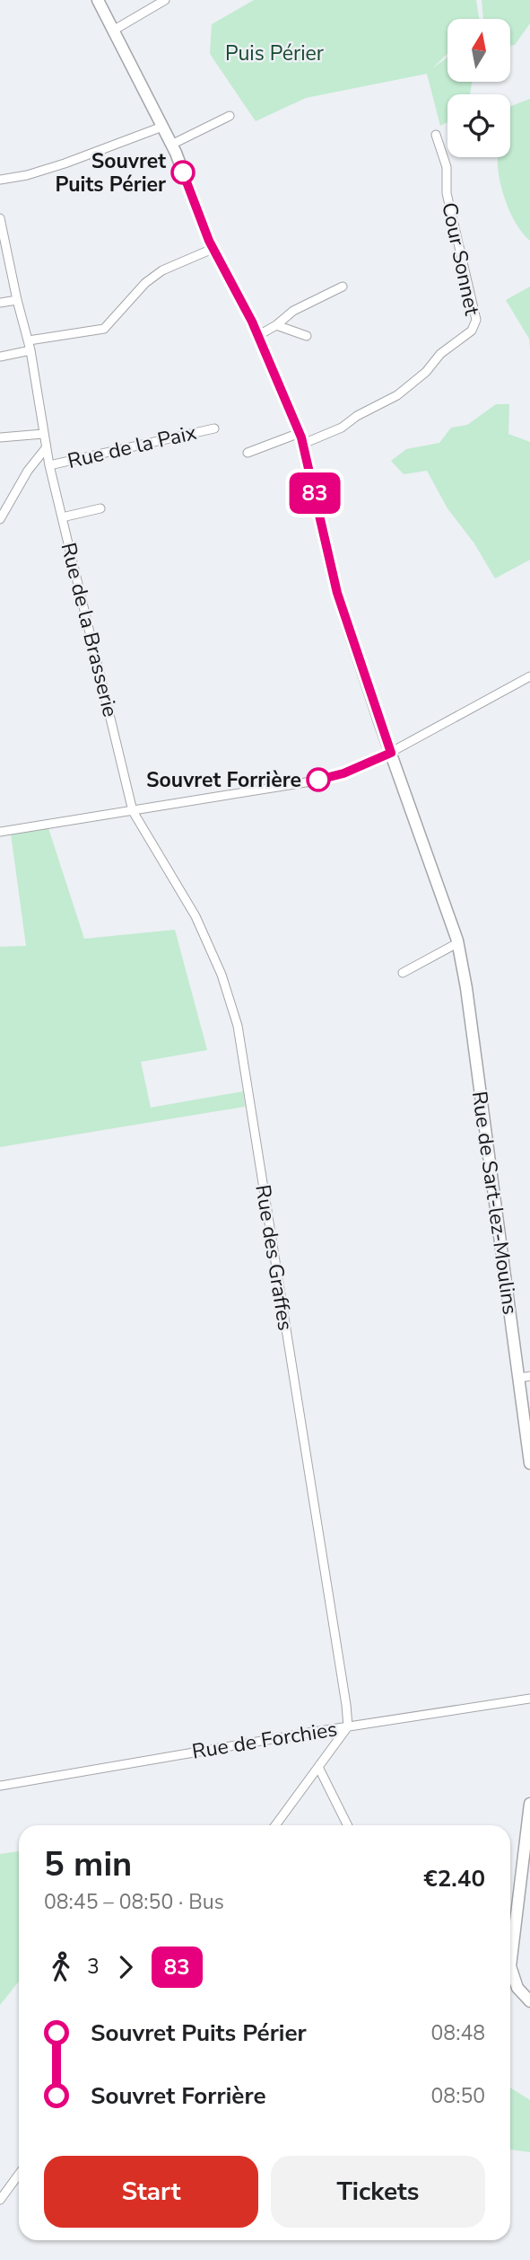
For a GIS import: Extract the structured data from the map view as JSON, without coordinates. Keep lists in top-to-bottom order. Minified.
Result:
{"streets":{"main road":["Rue de Sart-lez-Moulins"],"street":["Cour Sonnet","Rue de la Paix","Rue de la Brasserie","Rue des Graffes","Rue de Forchies"]},"crossings":[["Cour Sonnet","Rue de Sart-lez-Moulins"],["Rue de la Paix","Rue de la Brasserie"],["Rue de la Brasserie","Rue des Graffes"],["Rue des Graffes","Rue de Forchies"]],"parks":["Puis Périer"],"places":["Souvret Puits Périer","Souvret Forrière"],"lines":["bus line 83"],"north":"top","page":{"on_map":"83","heading":["5 min","08:45 – 08:50 · Bus","€2.40"],"legs":["3","83"],"list":[{"name":"Souvret Puits Périer","value":"08:48"},{"name":"Souvret Forrière","value":"08:50"}],"buttons":["Start","Tickets"]}}
